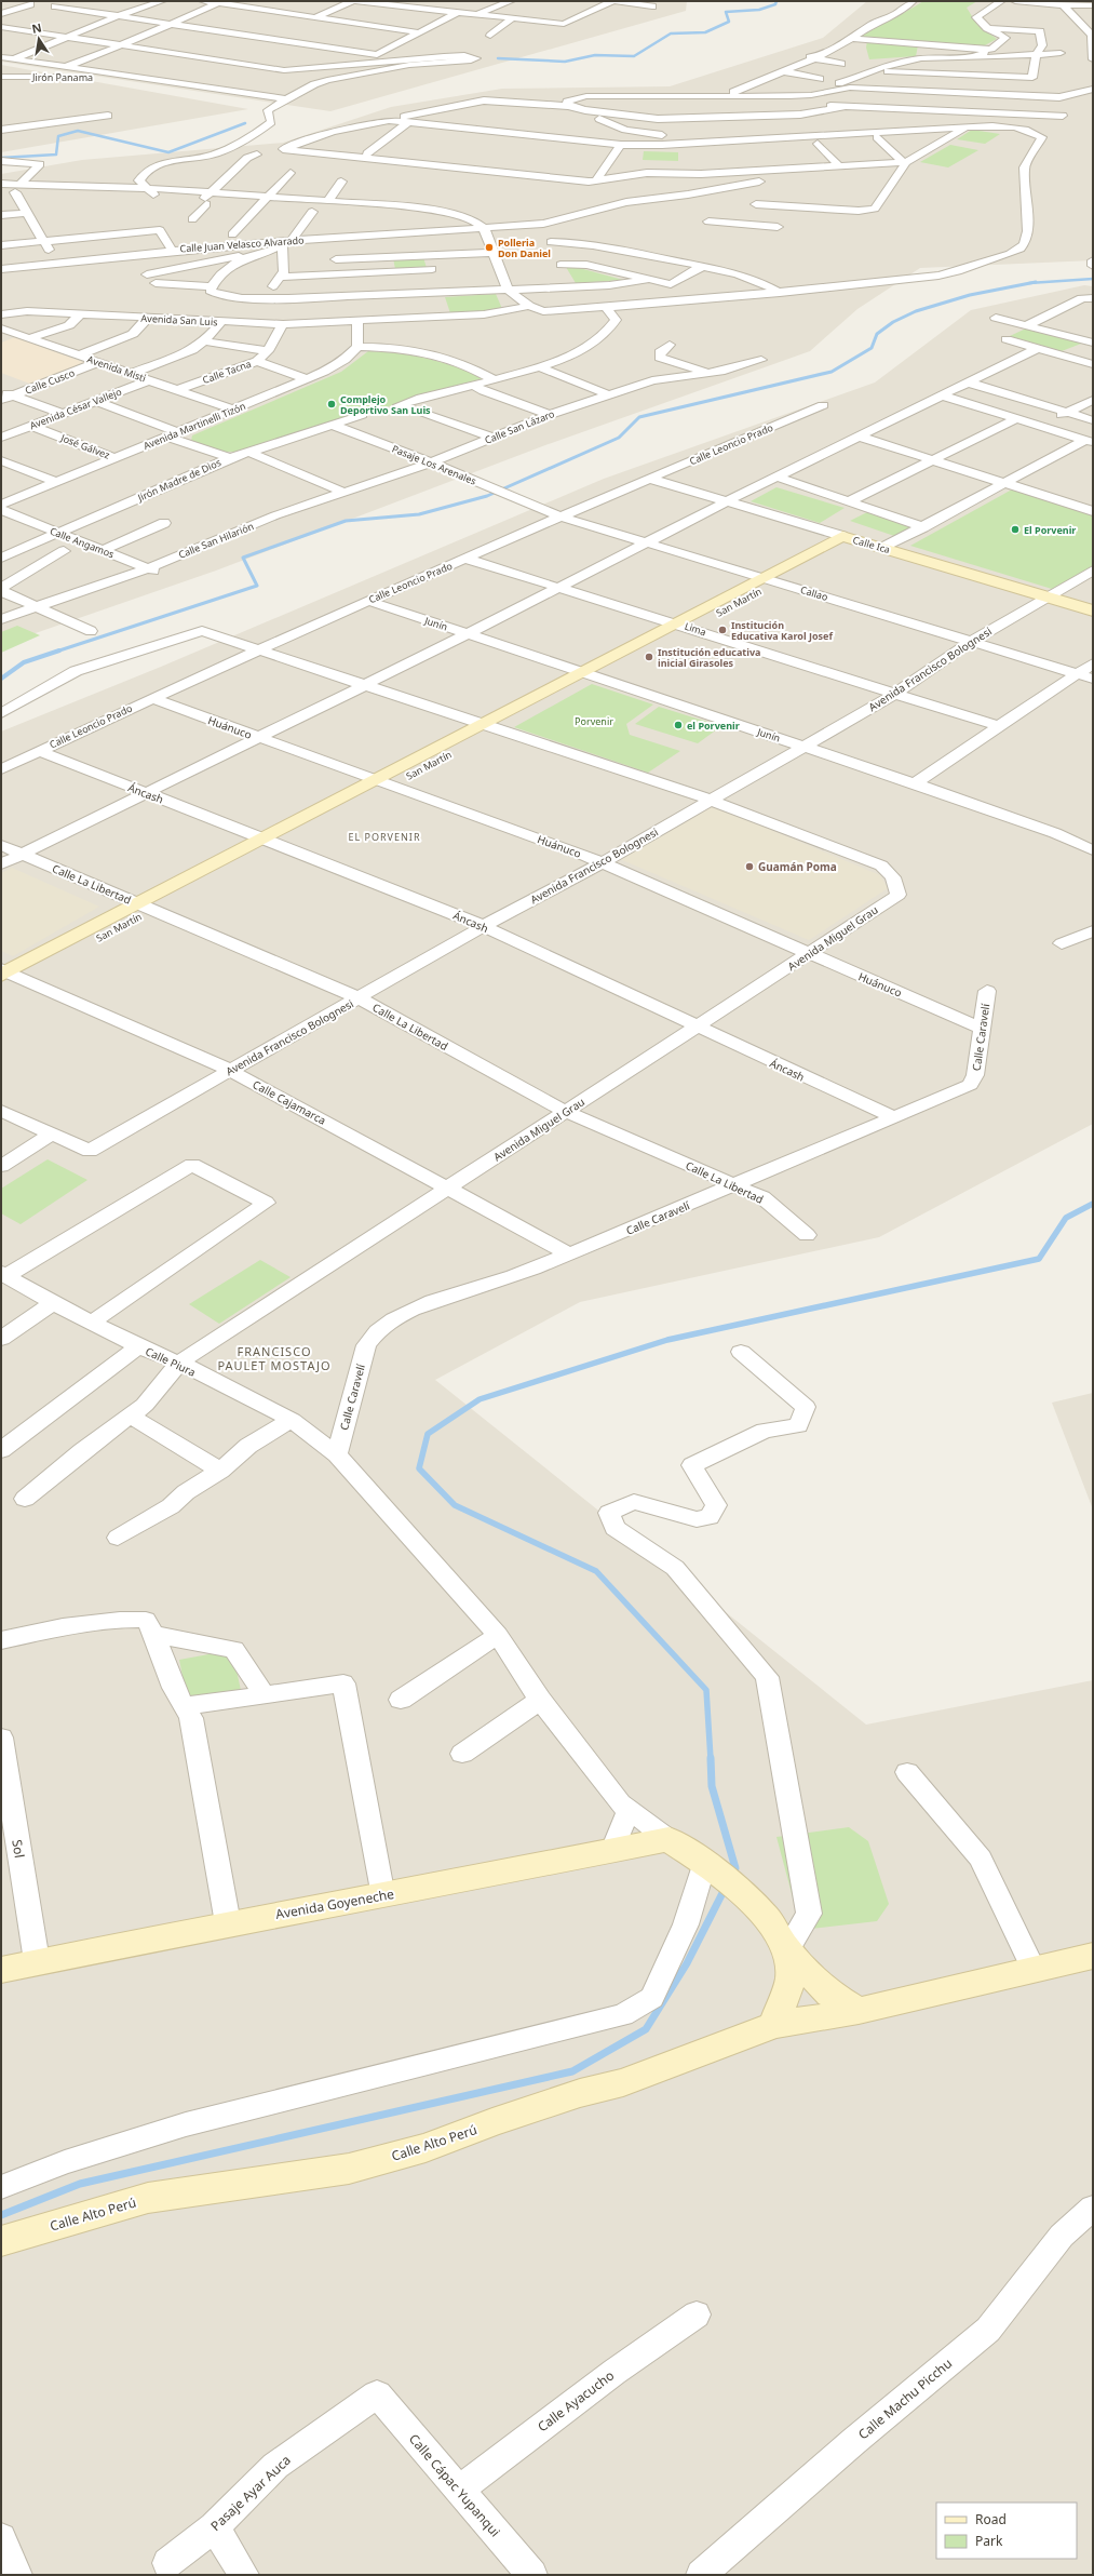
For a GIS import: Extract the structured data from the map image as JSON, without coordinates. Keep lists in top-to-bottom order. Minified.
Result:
{"streets":{"street":["Jirón Panama","Calle Juan Velasco Alvarado","Avenida San Luis","Avenida Misti","Calle Tacna","Calle Cusco","Avenida César Vallejo","Avenida Martinelli Tizón","Calle San Lázaro","Calle Leoncio Prado","José Gálvez","Pasaje Los Arenales","Jirón Madre de Dios","Calle San Hilarión","Calle Angamos","Calle Ica","Callao","San Martín","Junín","Lima","Avenida Francisco Bolognesi","Huánuco","Áncash","Calle La Libertad","Avenida Miguel Grau","Calle Caravelí","Calle Cajamarca","Calle Piura","Sol","Avenida Goyeneche","Calle Alto Perú","Calle Machu Picchu","Calle Ayacucho","Calle Cápac Yupanqui","Pasaje Ayar Auca"]},"crossings":[["Avenida San Luis","Calle Tacna"],["Avenida San Luis","Calle Cusco"],["Avenida Misti","Calle Tacna"],["Avenida Misti","Calle Cusco"],["Avenida Misti","Avenida César Vallejo"],["Avenida Misti","Avenida Martinelli Tizón"],["Avenida César Vallejo","José Gálvez"],["Avenida Martinelli Tizón","José Gálvez"],["Calle San Lázaro","Pasaje Los Arenales"],["Calle San Lázaro","Calle San Hilarión"],["Calle Leoncio Prado","Calle Ica"],["Calle Leoncio Prado","Callao"],["Calle Leoncio Prado","Junín"],["Calle Leoncio Prado","Lima"],["Calle Leoncio Prado","Huánuco"],["Calle Leoncio Prado","Áncash"],["Pasaje Los Arenales","Jirón Madre de Dios"],["Pasaje Los Arenales","Calle San Hilarión"],["Pasaje Los Arenales","Callao"],["Jirón Madre de Dios","Calle Angamos"],["Calle San Hilarión","Calle Angamos"],["Calle Ica","San Martín"],["Calle Ica","Avenida Francisco Bolognesi"],["Callao","San Martín"],["Callao","Avenida Francisco Bolognesi"],["San Martín","Junín"],["San Martín","Lima"],["San Martín","Huánuco"],["San Martín","Áncash"],["San Martín","Calle La Libertad"],["San Martín","Calle Cajamarca"],["Junín","Avenida Francisco Bolognesi"],["Lima","Avenida Francisco Bolognesi"],["Avenida Francisco Bolognesi","Huánuco"],["Avenida Francisco Bolognesi","Áncash"],["Avenida Francisco Bolognesi","Calle La Libertad"],["Avenida Francisco Bolognesi","Avenida Miguel Grau"],["Avenida Francisco Bolognesi","Calle Cajamarca"],["Huánuco","Avenida Miguel Grau"],["Huánuco","Calle Caravelí"],["Áncash","Avenida Miguel Grau"],["Áncash","Calle Caravelí"],["Calle La Libertad","Avenida Miguel Grau"],["Calle La Libertad","Calle Caravelí"],["Avenida Miguel Grau","Calle Cajamarca"],["Avenida Miguel Grau","Calle Piura"],["Calle Caravelí","Calle Cajamarca"],["Calle Caravelí","Calle Piura"],["Calle Piura","Avenida Goyeneche"],["Sol","Avenida Goyeneche"],["Calle Ayacucho","Calle Cápac Yupanqui"],["Calle Cápac Yupanqui","Pasaje Ayar Auca"]],"districts":["EL PORVENIR","FRANCISCO PAULET MOSTAJO"],"parks":["Porvenir"],"places":["Polleria Don Daniel","Complejo Deportivo San Luis","El Porvenir","Institución Educativa Karol Josef","Institución educativa inicial Girasoles","el Porvenir","Guamán Poma"],"legend":["Road","Park"],"north":"top"}
